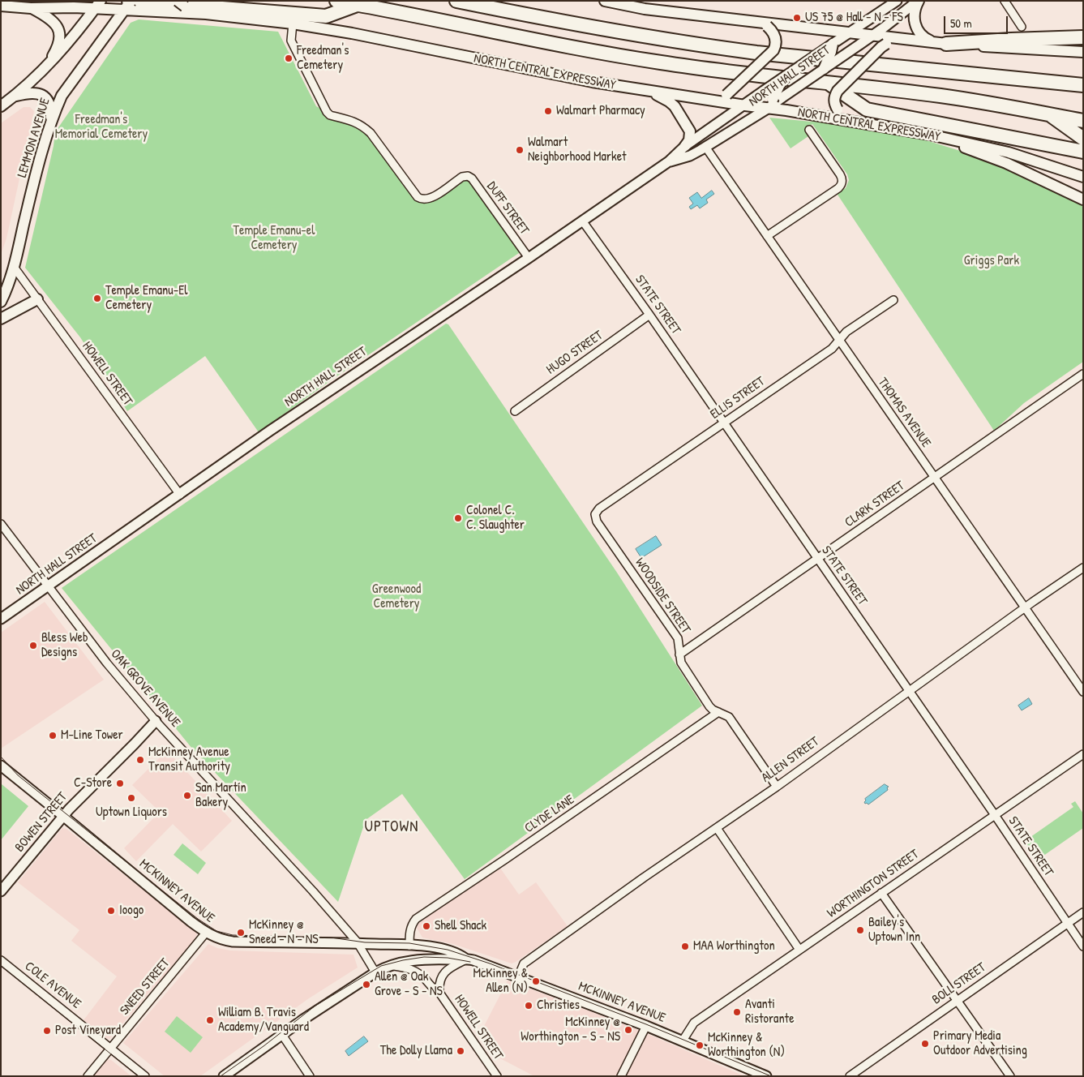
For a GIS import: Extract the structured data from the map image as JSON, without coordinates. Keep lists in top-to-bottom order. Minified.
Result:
{"streets":{"main road":["NORTH CENTRAL EXPRESSWAY","LEMMON AVENUE"],"street":["NORTH HALL STREET","DUFF STREET","STATE STREET","HUGO STREET","HOWELL STREET","ELLIS STREET","THOMAS AVENUE","CLARK STREET","WOODSIDE STREET","OAK GROVE AVENUE","ALLEN STREET","CLYDE LANE","BOWEN STREET","WORTHINGTON STREET","MCKINNEY AVENUE","BOLL STREET","COLE AVENUE","SNEED STREET"]},"crossings":[["NORTH CENTRAL EXPRESSWAY","NORTH HALL STREET"],["NORTH CENTRAL EXPRESSWAY","LEMMON AVENUE"],["NORTH CENTRAL EXPRESSWAY","DUFF STREET"],["NORTH HALL STREET","DUFF STREET"],["NORTH HALL STREET","STATE STREET"],["NORTH HALL STREET","HOWELL STREET"],["NORTH HALL STREET","THOMAS AVENUE"],["NORTH HALL STREET","OAK GROVE AVENUE"],["LEMMON AVENUE","HOWELL STREET"],["STATE STREET","HUGO STREET"],["STATE STREET","ELLIS STREET"],["STATE STREET","CLARK STREET"],["STATE STREET","ALLEN STREET"],["STATE STREET","WORTHINGTON STREET"],["STATE STREET","BOLL STREET"],["HOWELL STREET","MCKINNEY AVENUE"],["ELLIS STREET","THOMAS AVENUE"],["ELLIS STREET","WOODSIDE STREET"],["THOMAS AVENUE","CLARK STREET"],["THOMAS AVENUE","ALLEN STREET"],["CLARK STREET","WOODSIDE STREET"],["WOODSIDE STREET","ALLEN STREET"],["WOODSIDE STREET","CLYDE LANE"],["OAK GROVE AVENUE","BOWEN STREET"],["OAK GROVE AVENUE","MCKINNEY AVENUE"],["ALLEN STREET","MCKINNEY AVENUE"],["CLYDE LANE","MCKINNEY AVENUE"],["BOWEN STREET","MCKINNEY AVENUE"],["WORTHINGTON STREET","MCKINNEY AVENUE"],["MCKINNEY AVENUE","SNEED STREET"],["COLE AVENUE","SNEED STREET"]],"districts":["UPTOWN"],"parks":["Freedman's Memorial Cemetery","Temple Emanu-el Cemetery","Griggs Park","Greenwood Cemetery"],"places":["US 75 @ Hall - N - FS","Freedman's Cemetery","Walmart Pharmacy","Walmart Neighborhood Market","Temple Emanu-El Cemetery","Colonel C. C. Slaughter","Bless Web Designs","M-Line Tower","McKinney Avenue Transit Authority","C-Store","San Martín Bakery","Uptown Liquors","Ioogo","Shell Shack","Bailey's Uptown Inn","McKinney @ Sneed - N - NS","MAA Worthington","McKinney & Allen (N)","Allen @ Oak Grove - S - NS","Christies","Avanti Ristorante","William B. Travis Academy/Vanguard","McKinney @ Worthington - S - NS","Post Vineyard","Primary Media Outdoor Advertising","McKinney & Worthington (N)","The Dolly Llama"],"scale_bar":"50 m"}
